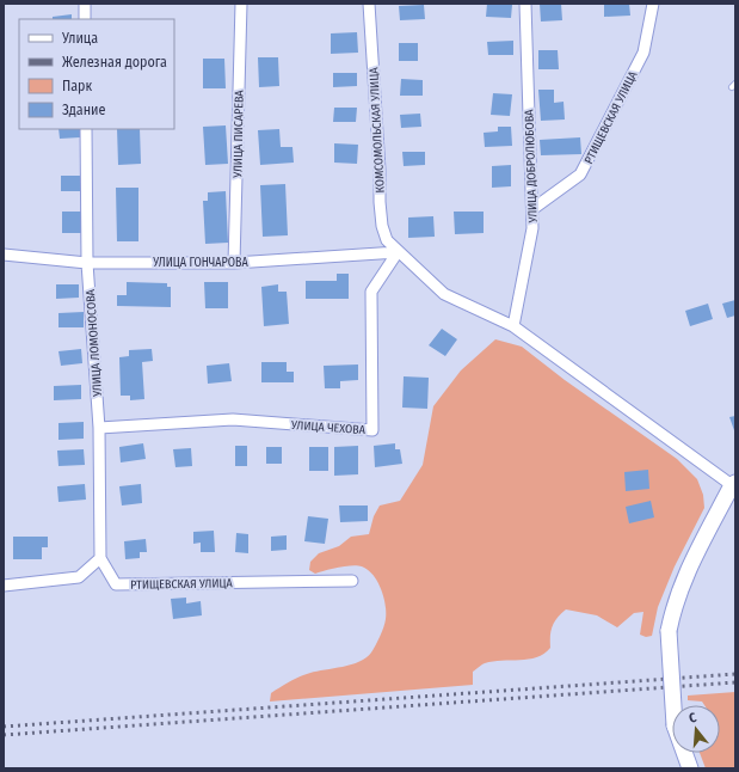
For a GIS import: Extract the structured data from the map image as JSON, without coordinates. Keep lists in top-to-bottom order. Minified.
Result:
{"streets":{"street":["РТИЩЕВСКАЯ УЛИЦА","КОМСОМОЛЬСКАЯ УЛИЦА","УЛИЦА ПИСАРЕВА","УЛИЦА ДОБРОЛЮБОВА","УЛИЦА ГОНЧАРОВА","УЛИЦА ЛОМОНОСОВА","УЛИЦА ЧЕХОВА"]},"crossings":[["РТИЩЕВСКАЯ УЛИЦА","УЛИЦА ДОБРОЛЮБОВА"],["РТИЩЕВСКАЯ УЛИЦА","УЛИЦА ЛОМОНОСОВА"],["КОМСОМОЛЬСКАЯ УЛИЦА","УЛИЦА ДОБРОЛЮБОВА"],["КОМСОМОЛЬСКАЯ УЛИЦА","УЛИЦА ГОНЧАРОВА"],["КОМСОМОЛЬСКАЯ УЛИЦА","УЛИЦА ЧЕХОВА"],["УЛИЦА ПИСАРЕВА","УЛИЦА ГОНЧАРОВА"],["УЛИЦА ГОНЧАРОВА","УЛИЦА ЛОМОНОСОВА"],["УЛИЦА ГОНЧАРОВА","УЛИЦА ЧЕХОВА"],["УЛИЦА ЛОМОНОСОВА","УЛИЦА ЧЕХОВА"]],"legend":["Улица","Железная дорога","Парк","Здание"],"north":"top"}
